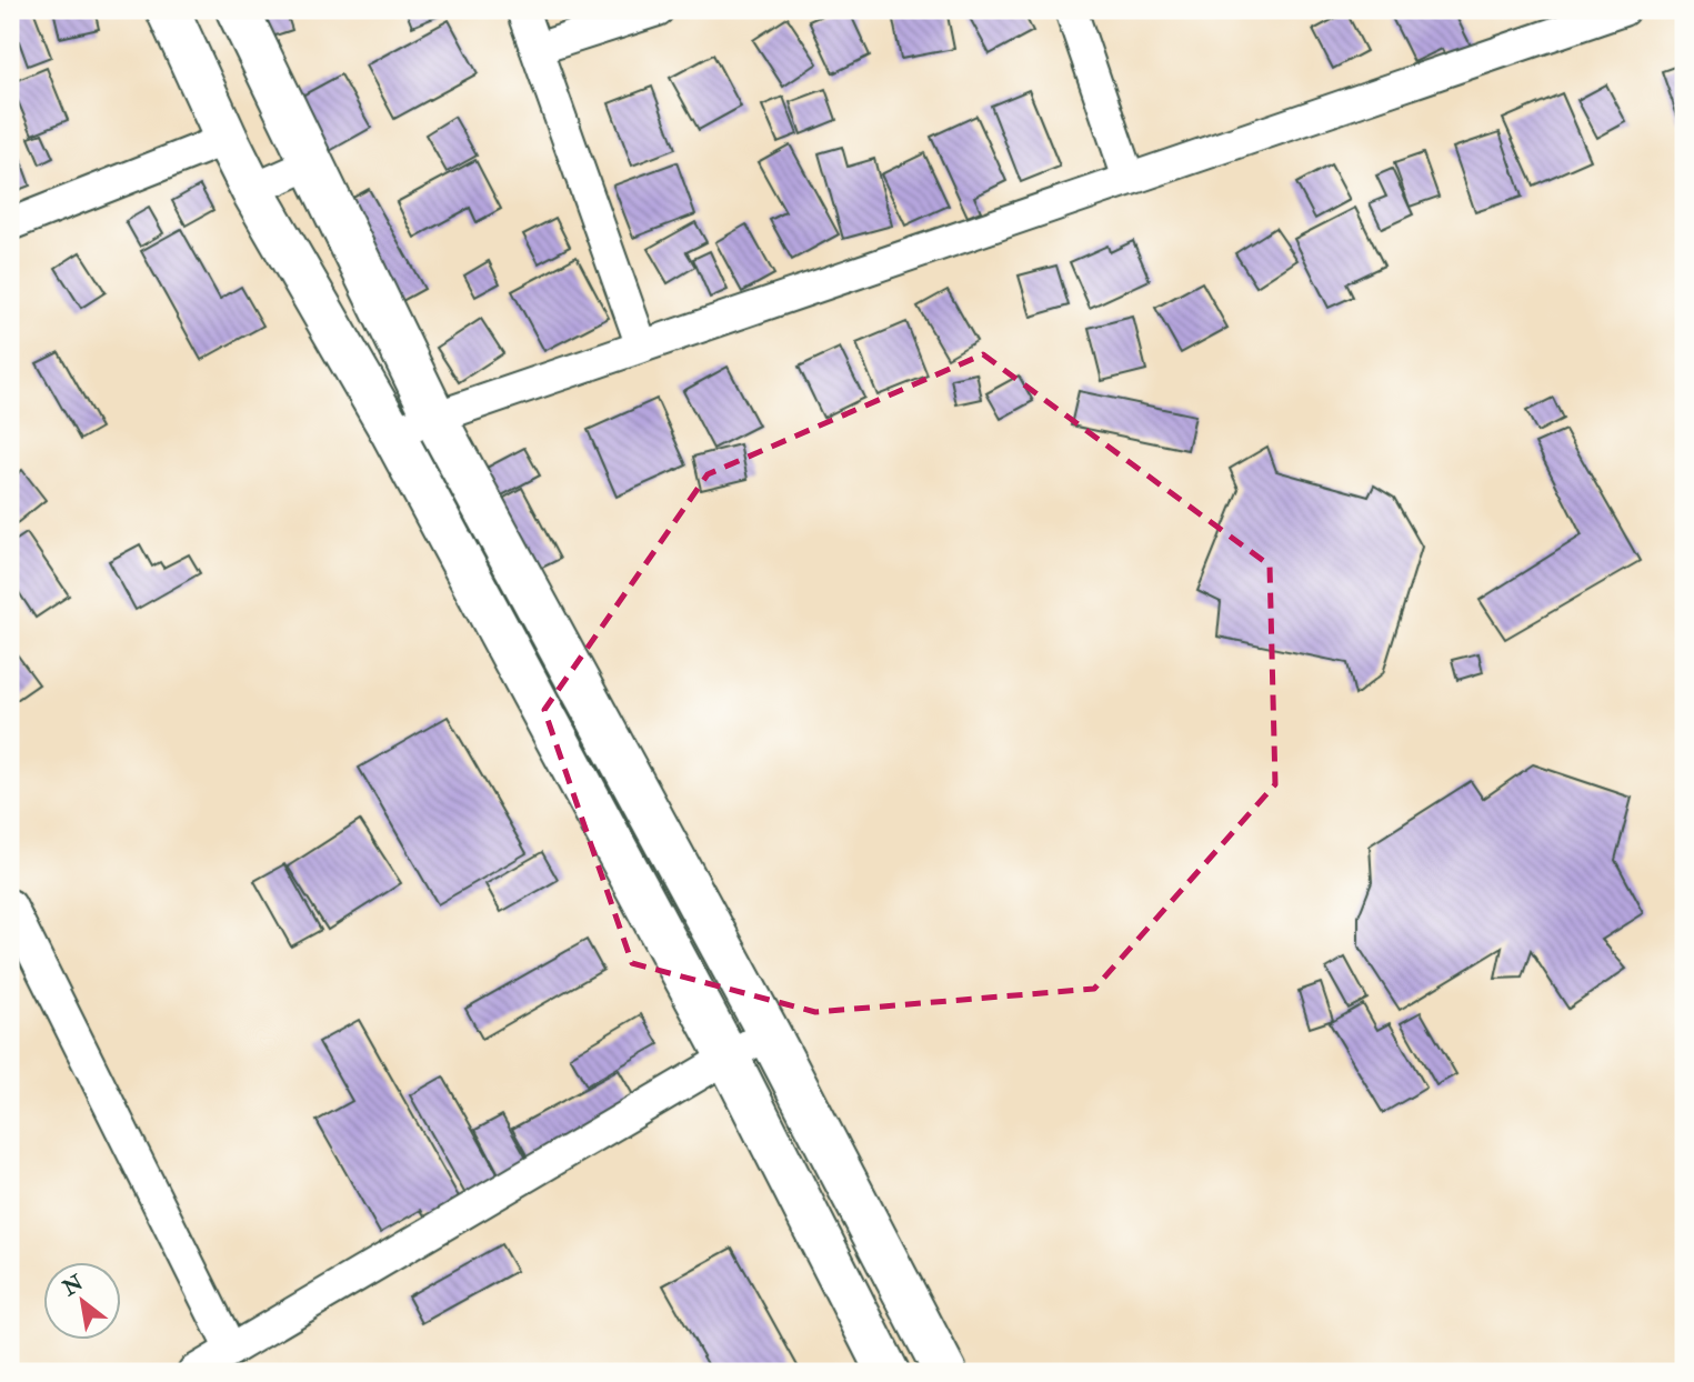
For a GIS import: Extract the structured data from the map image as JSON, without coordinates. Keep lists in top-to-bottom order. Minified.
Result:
{"north":"top left"}
